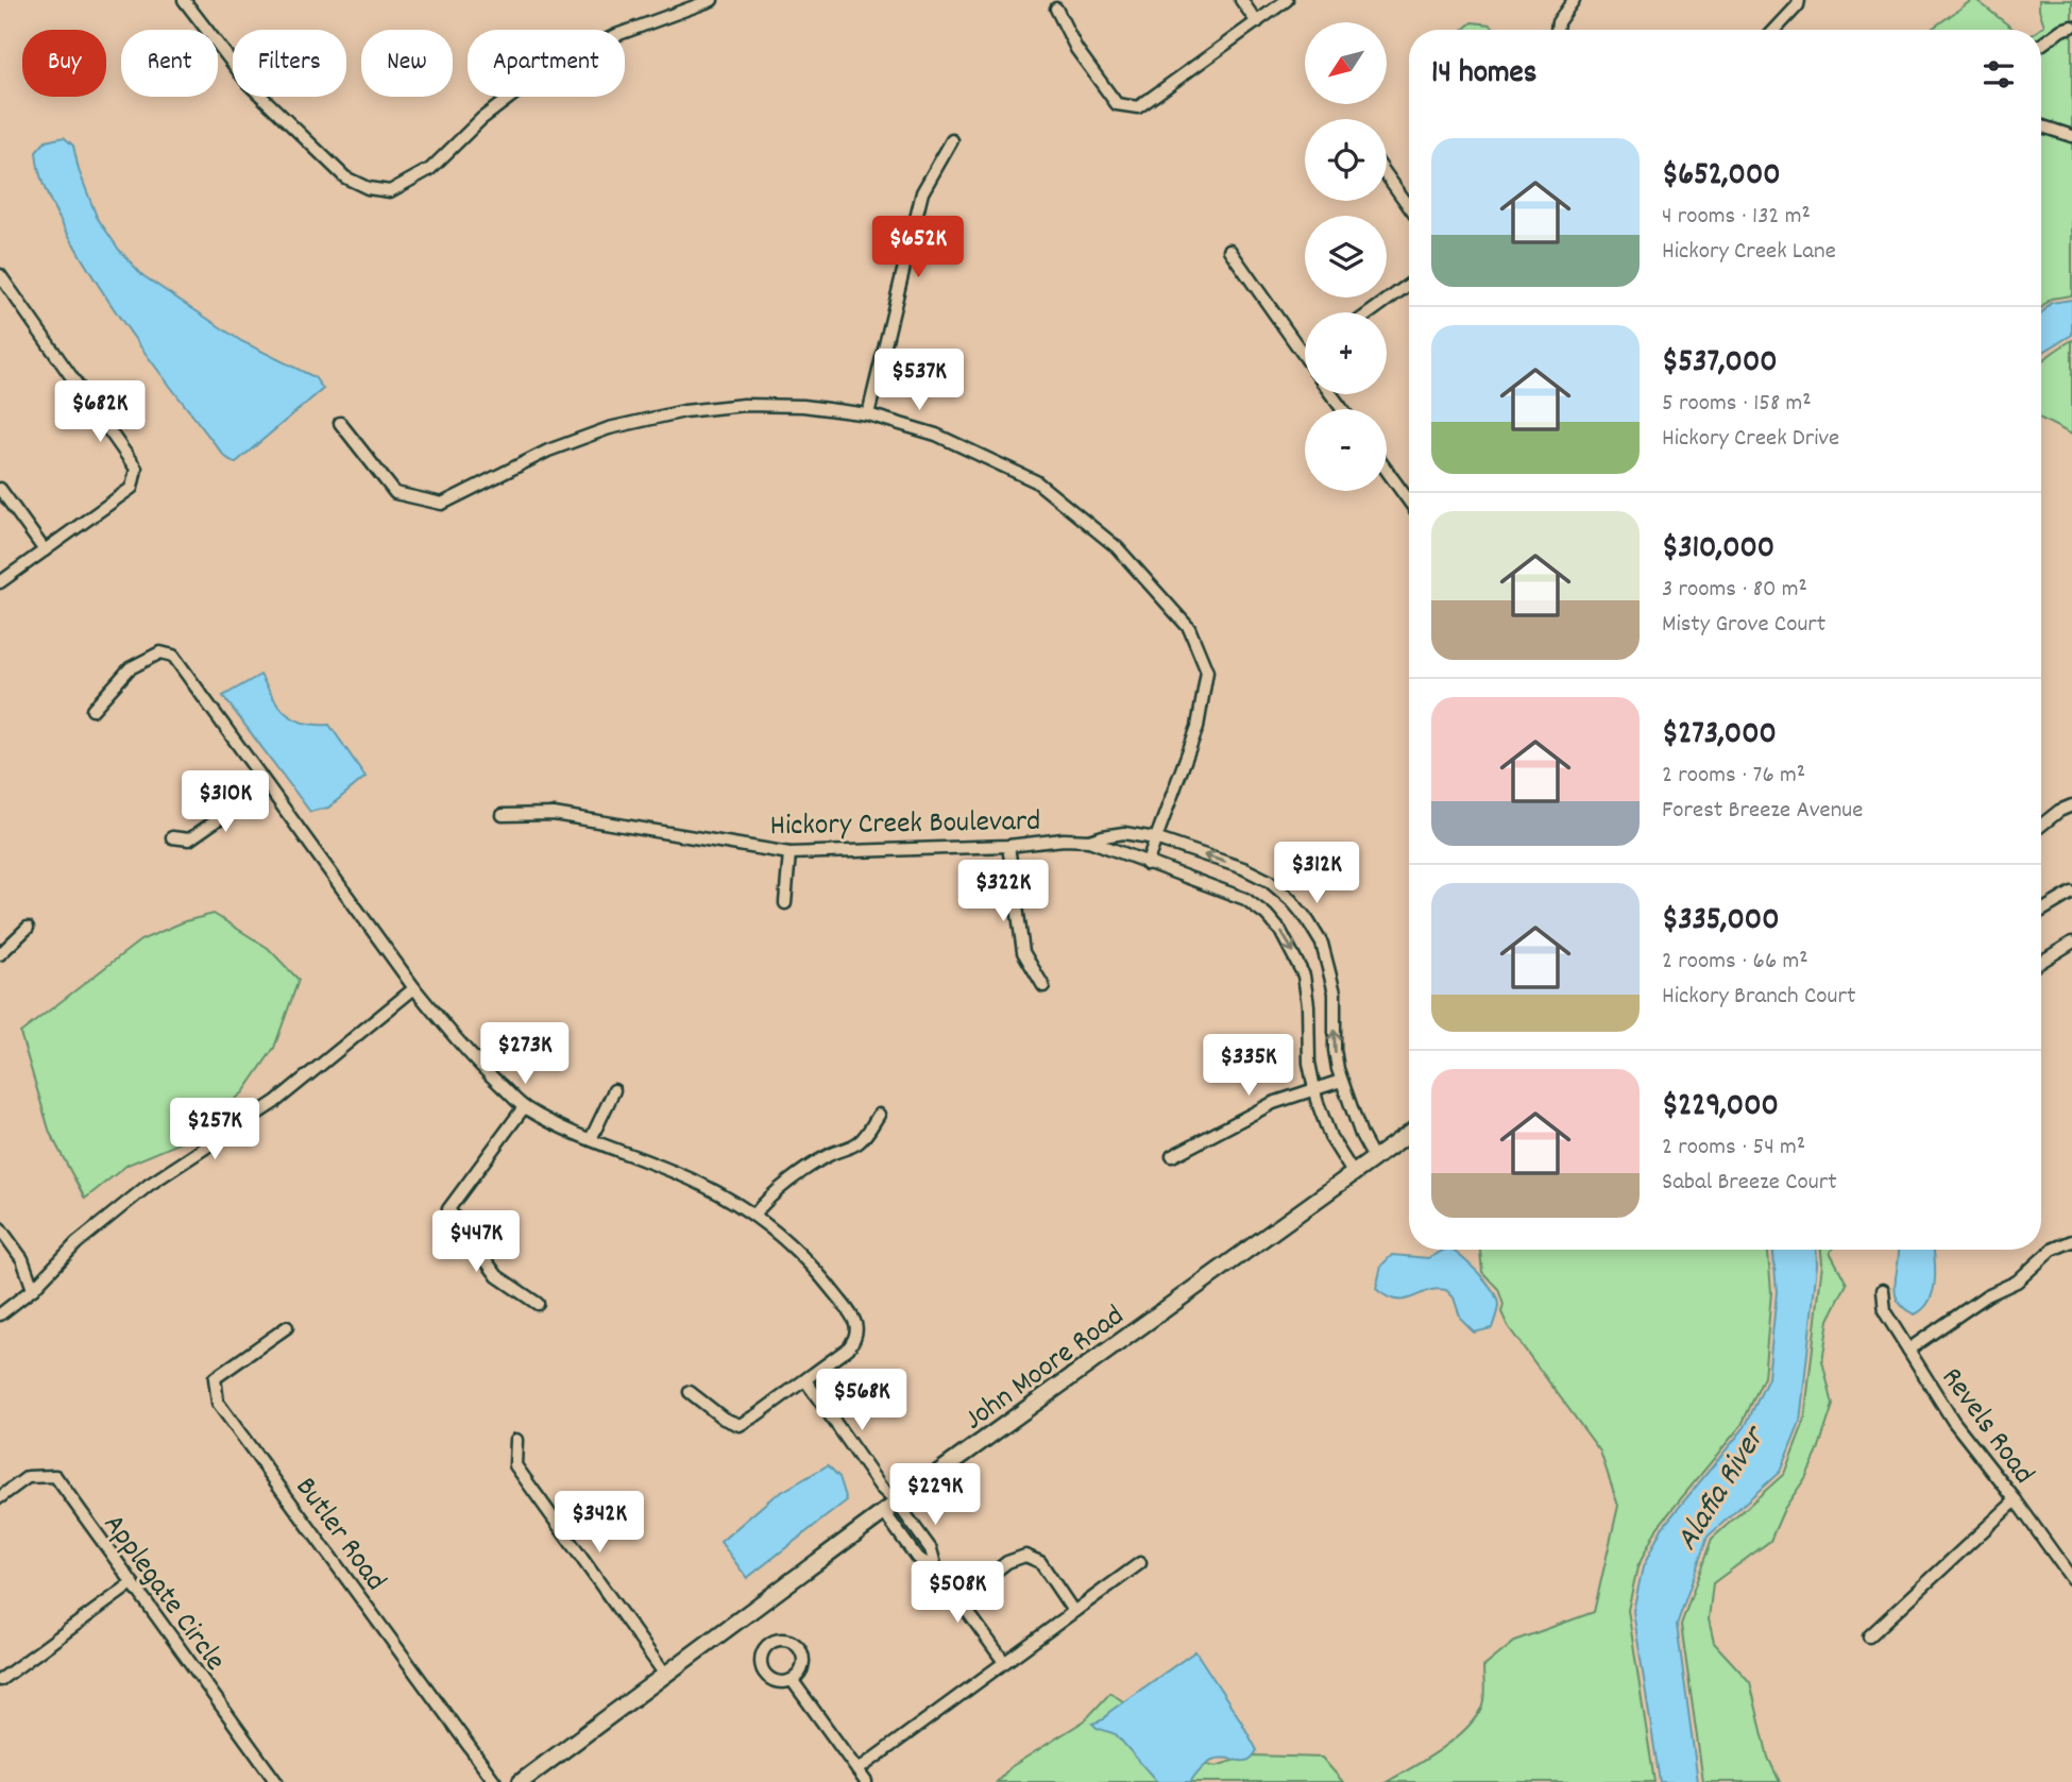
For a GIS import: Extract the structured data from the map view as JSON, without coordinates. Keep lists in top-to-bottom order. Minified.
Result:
{"streets":{"street":["Hickory Creek Boulevard","John Moore Road","Revels Road","Butler Road","Applegate Circle"]},"crossings":[["Hickory Creek Boulevard","John Moore Road"]],"water":["Alafia River"],"north":"bottom left","page":{"map_buttons":["+","−"],"chip":["Buy","Rent","Filters","New","Apartment"],"heading":"14 homes","list":[{"name":"$652,000","note":"4 rooms · 132 m² · Hickory Creek Lane"},{"name":"$537,000","note":"5 rooms · 158 m² · Hickory Creek Drive"},{"name":"$310,000","note":"3 rooms · 80 m² · Misty Grove Court"},{"name":"$273,000","note":"2 rooms · 76 m² · Forest Breeze Avenue"},{"name":"$335,000","note":"2 rooms · 66 m² · Hickory Branch Court"},{"name":"$229,000","note":"2 rooms · 54 m² · Sabal Breeze Court"}],"price":["$652K","$537K","$682K","$310K","$312K","$322K","$273K","$335K","$257K","$447K","$568K","$229K","$342K","$508K"]}}
